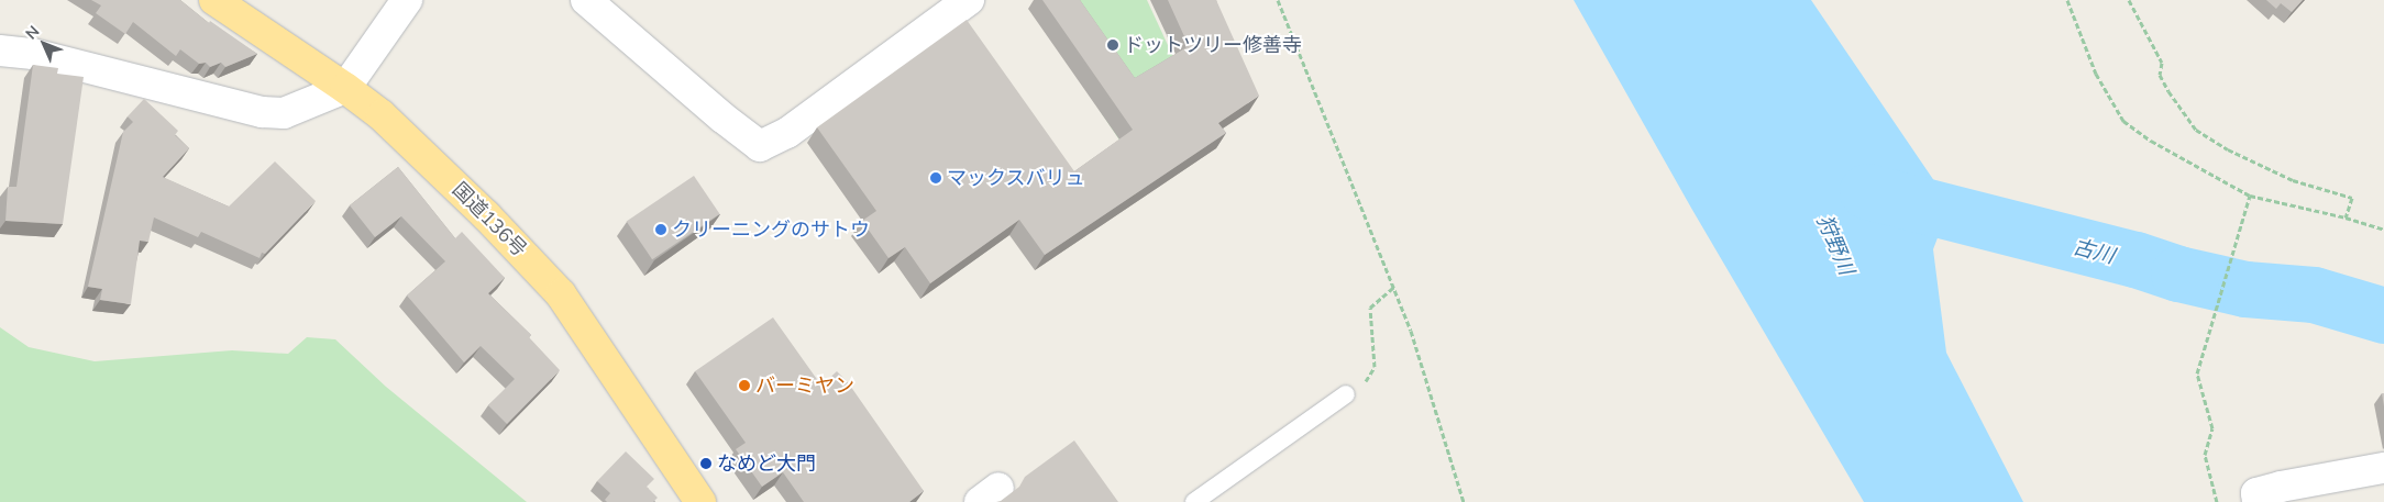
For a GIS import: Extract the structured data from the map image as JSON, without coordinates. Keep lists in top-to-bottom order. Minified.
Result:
{"streets":{"highway":["国道136号"]},"water":["狩野川","古川"],"places":["ドットツリー修善寺","マックスバリュ","クリーニングのサトウ","バーミヤン","なめど大門"],"north":"top left"}
